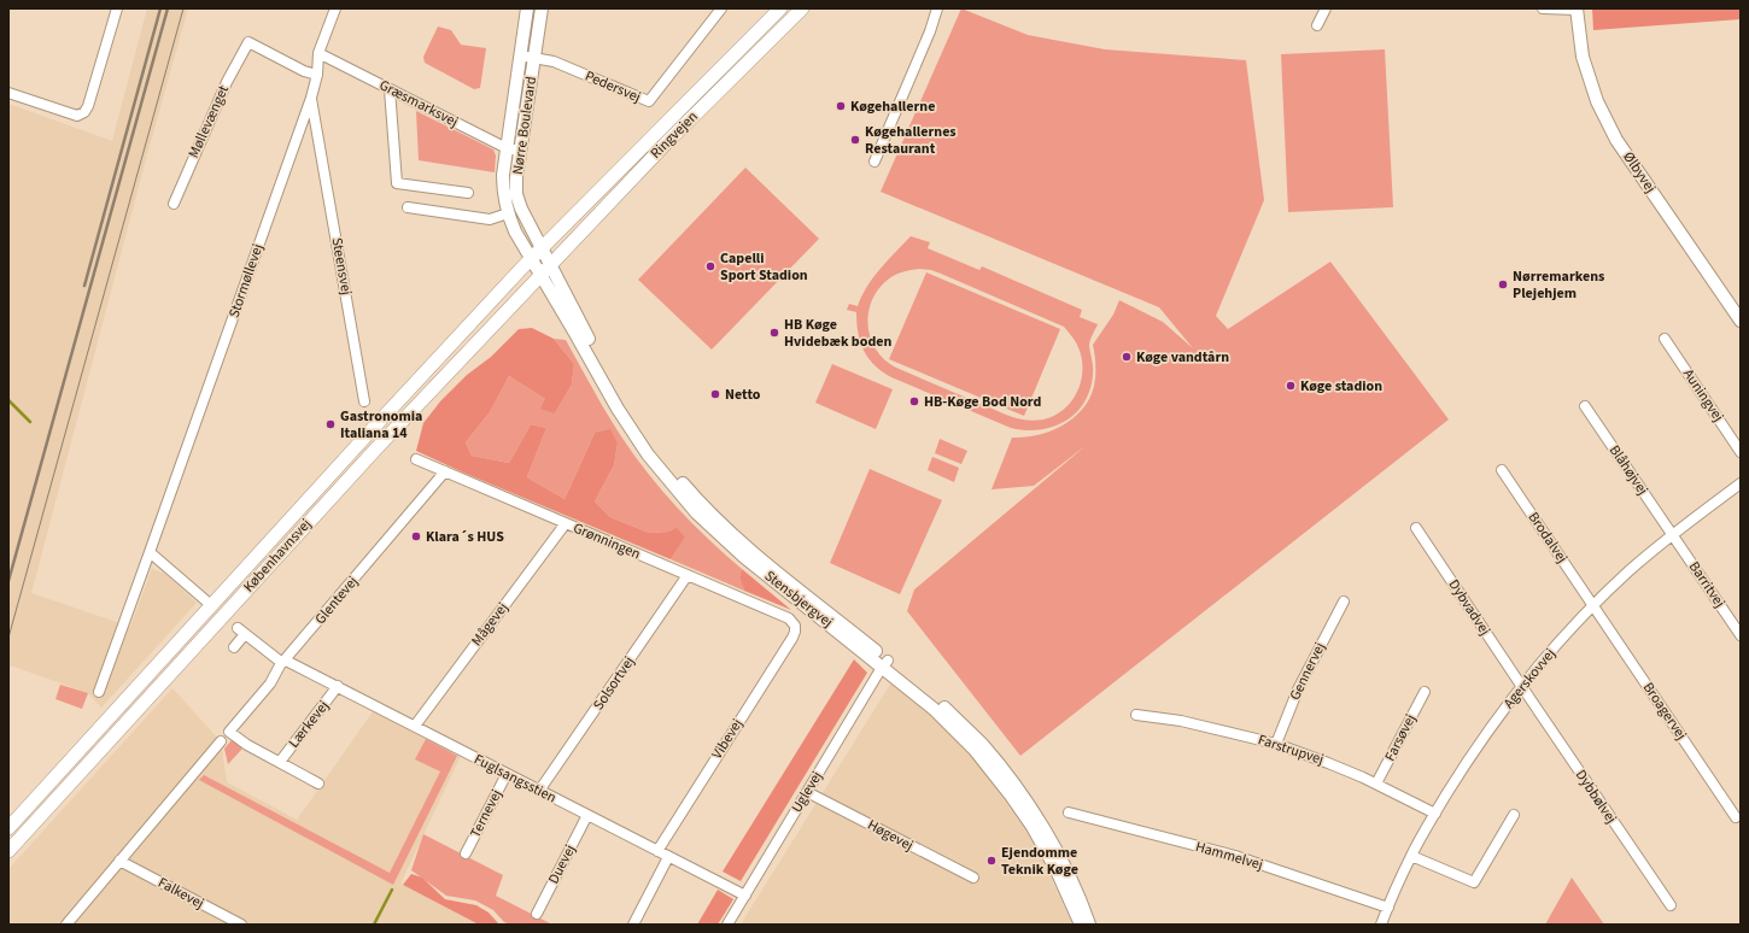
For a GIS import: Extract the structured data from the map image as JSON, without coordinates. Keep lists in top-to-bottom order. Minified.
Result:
{"streets":{"main road":["Ringvejen","Københavnsvej"],"street":["Pedersvej","Græsmarksvej","Møllevænget","Nørre Boulevard","Ølbyvej","Steensvej","Stormøllevej","Auningvej","Blåhøjvej","Brodalvej","Grønningen","Barritvej","Stensbjergvej","Glentevej","Dybvadvej","Mågevej","Gennervej","Agerskovvej","Solsortvej","Broagervej","Lærkevej","Farsøvej","Vibevej","Farstrupvej","Fuglsangsstien","Uglevej","Dybbølvej","Ternevej","Høgevej","Hammelvej","Duevej","Falkevej"]},"crossings":[["Pedersvej","Nørre Boulevard"],["Græsmarksvej","Nørre Boulevard"],["Græsmarksvej","Stormøllevej"],["Møllevænget","Stormøllevej"],["Nørre Boulevard","Ringvejen"],["Nørre Boulevard","Københavnsvej"],["Nørre Boulevard","Stensbjergvej"],["Ringvejen","Københavnsvej"],["Ringvejen","Stensbjergvej"],["Steensvej","Stormøllevej"],["Blåhøjvej","Barritvej"],["Blåhøjvej","Agerskovvej"],["Brodalvej","Agerskovvej"],["Brodalvej","Broagervej"],["Grønningen","Glentevej"],["Grønningen","Mågevej"],["Grønningen","Solsortvej"],["Grønningen","Vibevej"],["Københavnsvej","Stensbjergvej"],["Barritvej","Agerskovvej"],["Stensbjergvej","Uglevej"],["Glentevej","Lærkevej"],["Glentevej","Fuglsangsstien"],["Dybvadvej","Agerskovvej"],["Dybvadvej","Dybbølvej"],["Mågevej","Fuglsangsstien"],["Gennervej","Farstrupvej"],["Agerskovvej","Broagervej"],["Agerskovvej","Farstrupvej"],["Agerskovvej","Dybbølvej"],["Agerskovvej","Hammelvej"],["Solsortvej","Fuglsangsstien"],["Lærkevej","Fuglsangsstien"],["Farsøvej","Farstrupvej"],["Vibevej","Fuglsangsstien"],["Fuglsangsstien","Uglevej"],["Fuglsangsstien","Ternevej"],["Fuglsangsstien","Duevej"],["Uglevej","Høgevej"]],"places":["Køgehallerne","Køgehallernes Restaurant","Capelli Sport Stadion","Nørremarkens Plejehjem","HB Køge Hvidebæk boden","Køge vandtårn","Køge stadion","Netto","HB-Køge Bod Nord","Gastronomia Italiana 14","Klara´s HUS","Ejendomme Teknik Køge"]}
